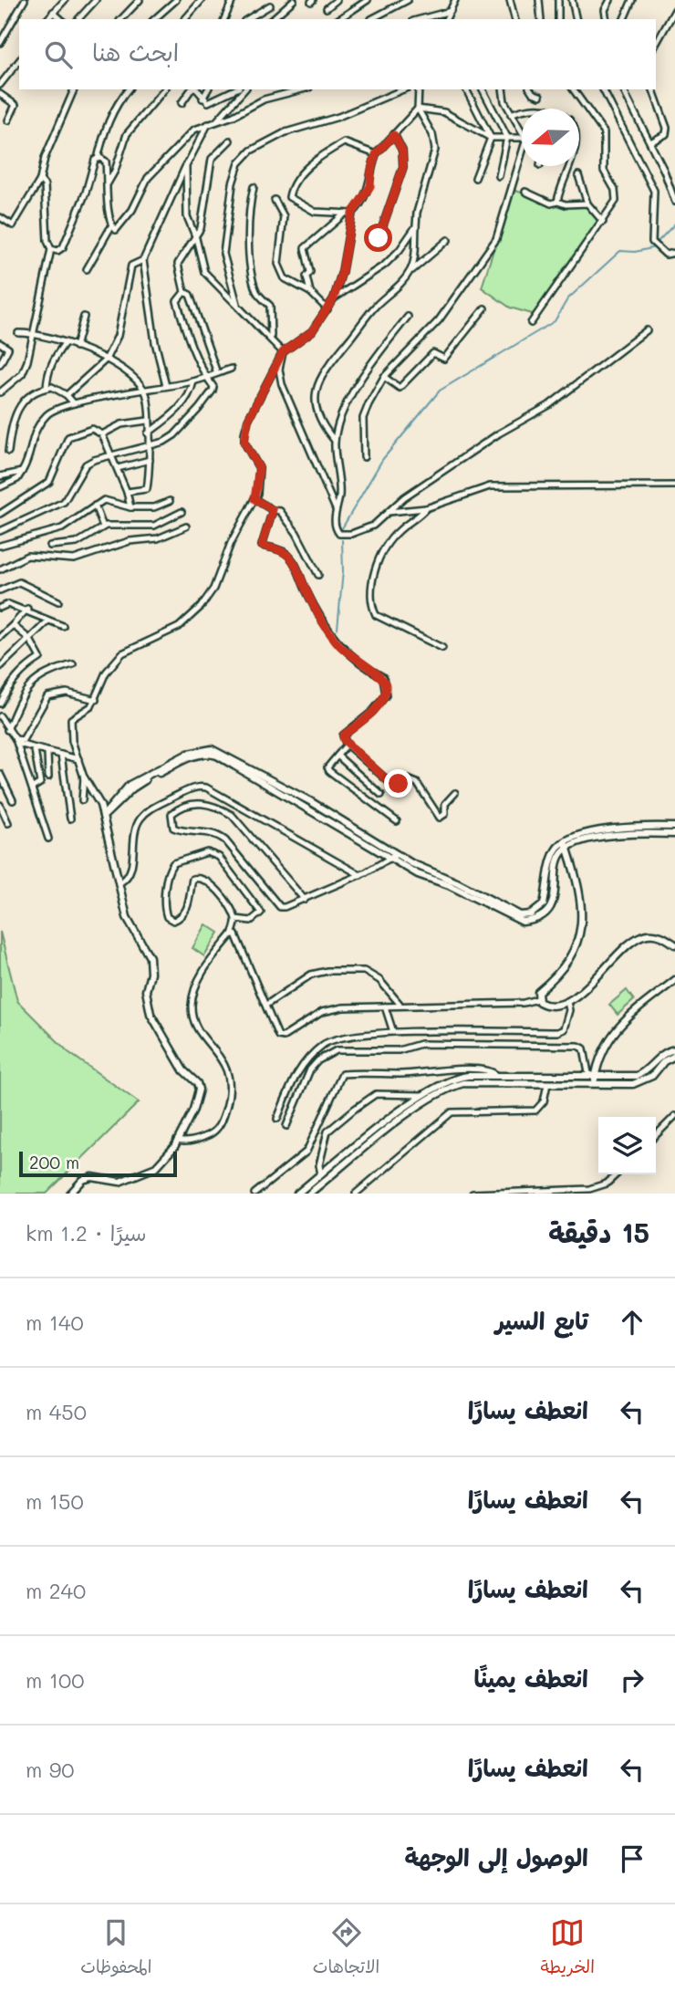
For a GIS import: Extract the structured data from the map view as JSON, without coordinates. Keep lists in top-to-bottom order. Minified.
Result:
{"scale_bar":"200 m","north":"left","page":{"search":"ابحث هنا","scale":"200 m","heading":["15 دقيقة","سيرًا · 1.2 km"],"list":[["تابع السير","140 m"],["انعطف يسارًا","450 m"],["انعطف يسارًا","150 m"],["انعطف يسارًا","240 m"],["انعطف يمينًا","100 m"],["انعطف يسارًا","90 m"],"الوصول إلى الوجهة"],"nav":["الخريطة","الاتجاهات","المحفوظات"]}}
